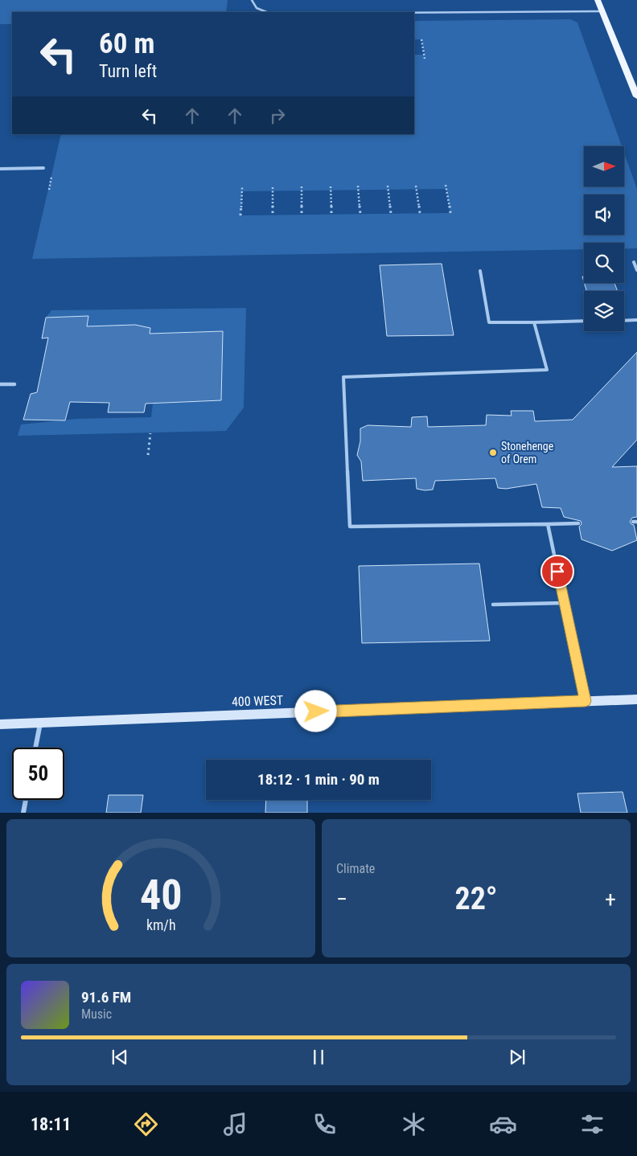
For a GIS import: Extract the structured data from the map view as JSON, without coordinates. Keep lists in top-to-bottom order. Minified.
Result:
{"streets":{"main road":["400 WEST"]},"places":["Stonehenge of Orem"],"north":"right","page":{"turn":["60 m","Turn left"],"limit":"50","trip":"18:12 · 1 min · 90 m","tile":"Climate","heat":["−","22°","+"],"song":["91.6 FM","Music"],"tabs":"18:11","gauge":["40","km/h"]}}
